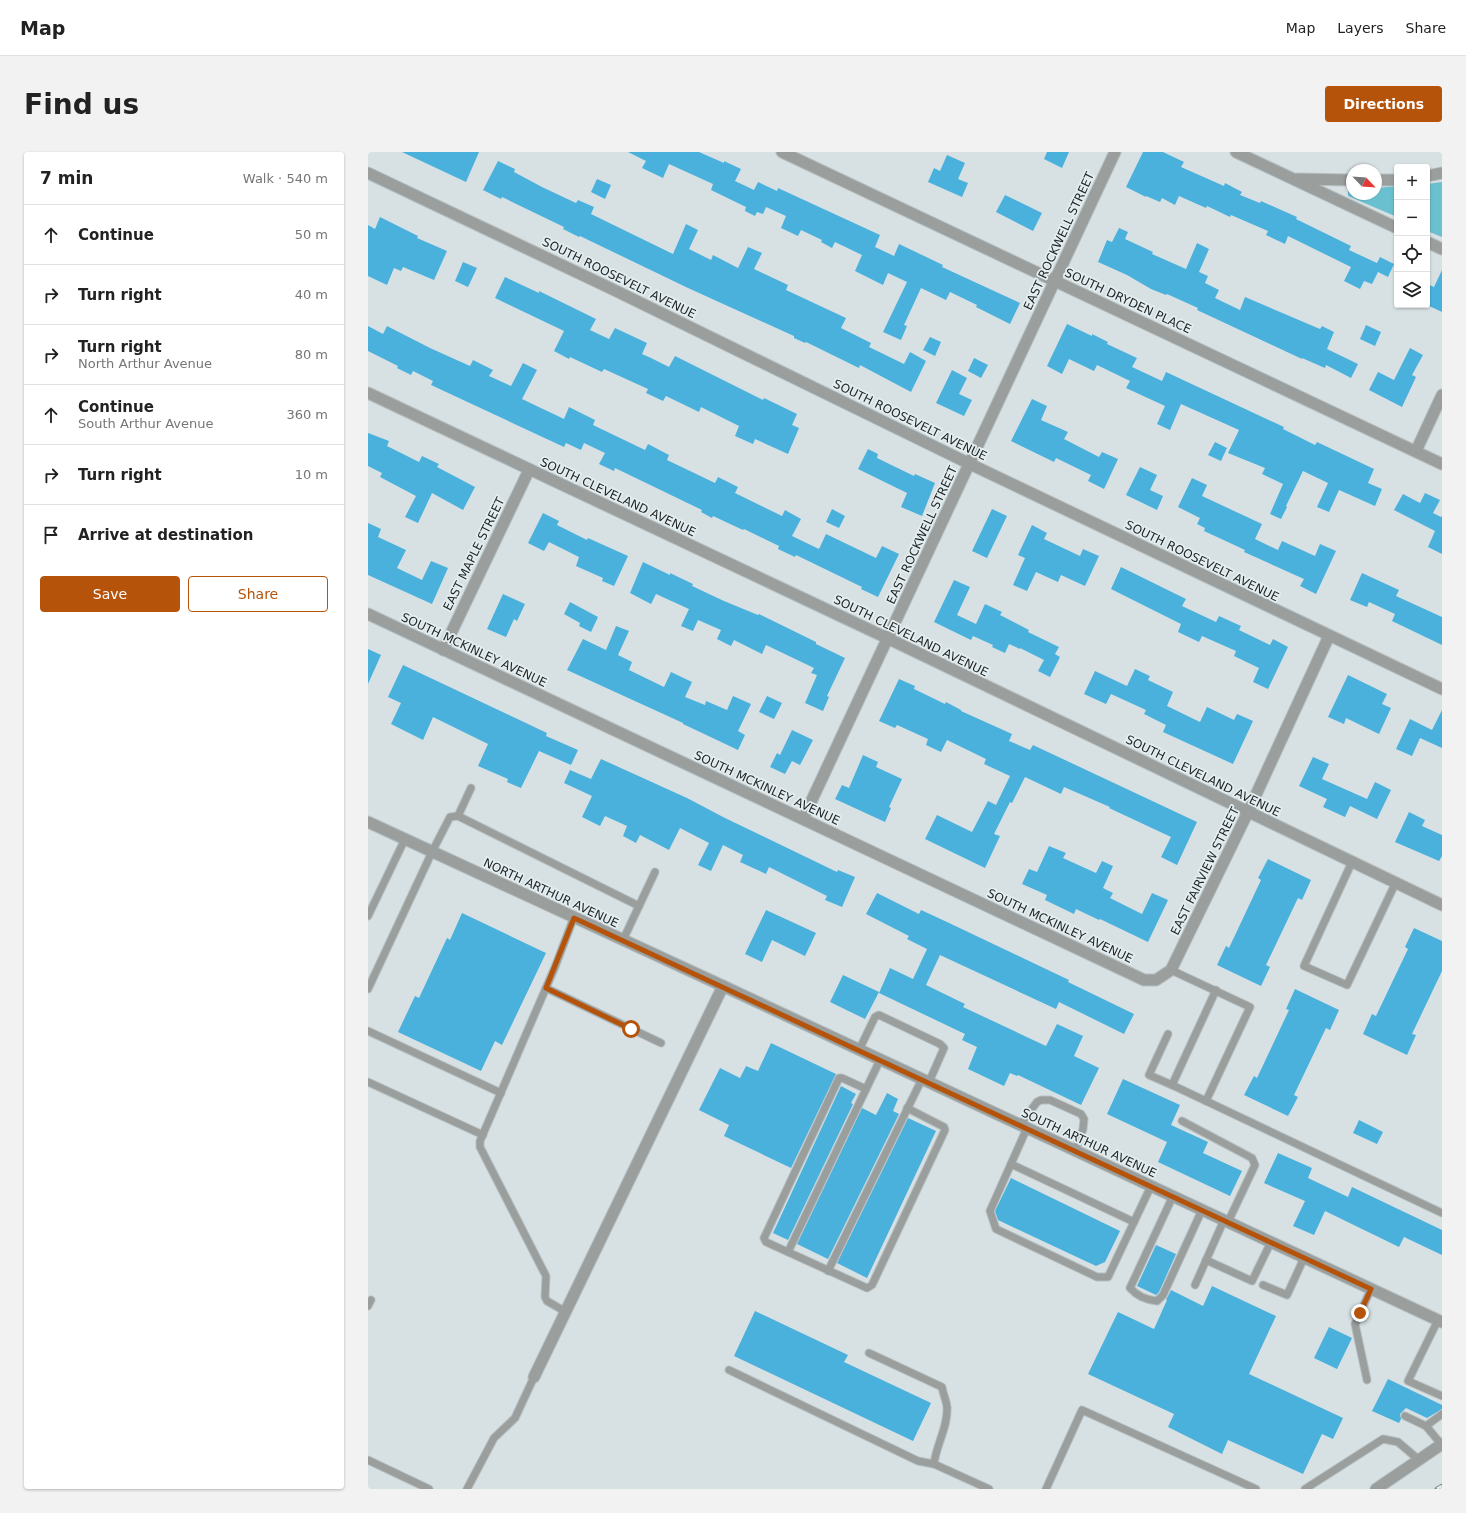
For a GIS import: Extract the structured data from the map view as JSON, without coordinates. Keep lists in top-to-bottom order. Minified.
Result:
{"streets":{"street":["EAST ROCKWELL STREET","SOUTH ROOSEVELT AVENUE","SOUTH DRYDEN PLACE","SOUTH CLEVELAND AVENUE","EAST MAPLE STREET","SOUTH MCKINLEY AVENUE","EAST FAIRVIEW STREET","NORTH ARTHUR AVENUE","SOUTH ARTHUR AVENUE"]},"crossings":[["EAST ROCKWELL STREET","SOUTH ROOSEVELT AVENUE"],["EAST ROCKWELL STREET","SOUTH DRYDEN PLACE"],["EAST ROCKWELL STREET","SOUTH CLEVELAND AVENUE"],["EAST ROCKWELL STREET","SOUTH MCKINLEY AVENUE"],["SOUTH ROOSEVELT AVENUE","EAST FAIRVIEW STREET"],["SOUTH CLEVELAND AVENUE","EAST MAPLE STREET"],["SOUTH CLEVELAND AVENUE","EAST FAIRVIEW STREET"],["EAST MAPLE STREET","SOUTH MCKINLEY AVENUE"],["SOUTH MCKINLEY AVENUE","EAST FAIRVIEW STREET"],["NORTH ARTHUR AVENUE","SOUTH ARTHUR AVENUE"]],"north":"bottom right","page":{"header":"Map","nav":["Map","Layers","Share"],"buttons":["Directions",["Save","Share"]],"title":"Find us","heading":["7 min","Walk · 540 m"],"map_buttons":["+","−"],"list":[["Continue","50 m"],["Turn right","40 m"],["Turn right","North Arthur Avenue","80 m"],["Continue","South Arthur Avenue","360 m"],["Turn right","10 m"],"Arrive at destination"]}}
